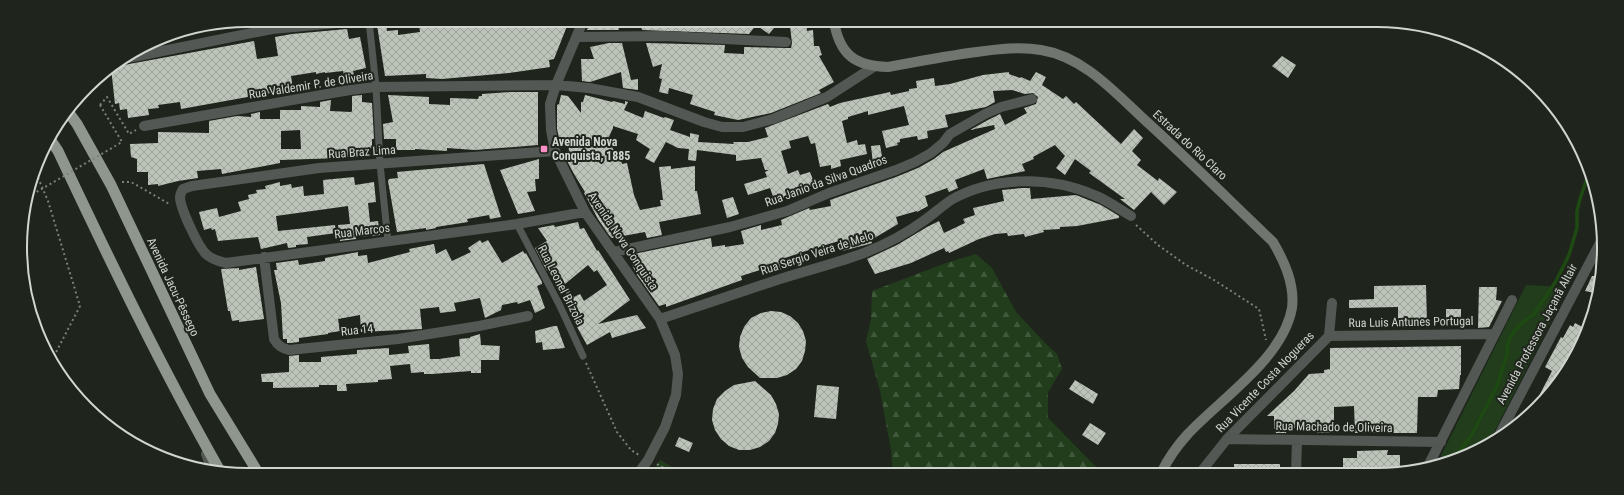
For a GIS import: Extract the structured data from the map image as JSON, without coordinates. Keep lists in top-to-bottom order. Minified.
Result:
{"streets":{"highway":["Avenida Jacu-Pêssego"],"main road":["Estrada do Rio Claro"],"street":["Rua Valdemir P. de Oliveira","Rua Braz Lima","Rua Janio da Silva Quadros","Rua Marcos","Avenida Nova Conquista","Rua Sergio Veira de Melo","Rua Luis Antunes Portugal","Rua 14","Avenida Professora Jaçanã Altair","Rua Vicente Costa Nogueras","Rua Machado de Oliveira"],"lane":["Rua Leonel Brizola"]},"crossings":[["Rua Valdemir P. de Oliveira","Estrada do Rio Claro"],["Rua Valdemir P. de Oliveira","Avenida Nova Conquista"],["Rua Braz Lima","Rua Marcos"],["Rua Braz Lima","Avenida Nova Conquista"],["Rua Janio da Silva Quadros","Avenida Nova Conquista"],["Rua Marcos","Avenida Nova Conquista"],["Rua Marcos","Rua Leonel Brizola"],["Rua Marcos","Rua 14"],["Avenida Nova Conquista","Rua Sergio Veira de Melo"],["Rua Luis Antunes Portugal","Rua Vicente Costa Nogueras"],["Rua Vicente Costa Nogueras","Rua Machado de Oliveira"]],"places":{"transit":["Avenida Nova Conquista, 1885"]}}
